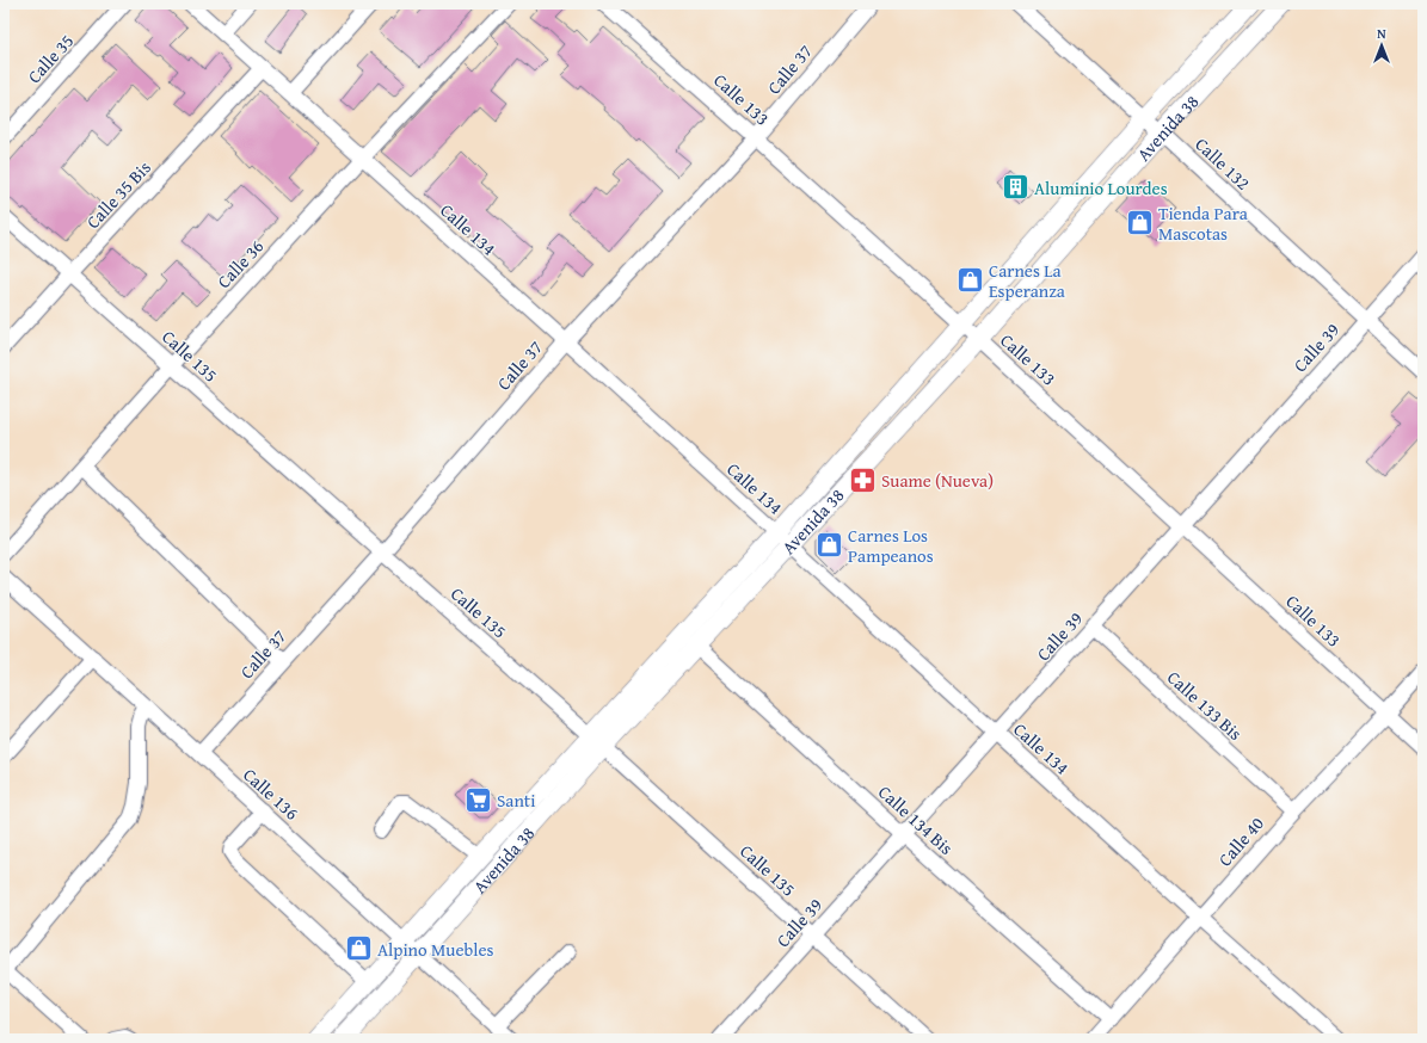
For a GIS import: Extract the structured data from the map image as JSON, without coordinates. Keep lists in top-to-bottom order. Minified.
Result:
{"streets":{"main road":["Avenida 38"],"street":["Calle 35","Calle 37","Calle 133","Calle 132","Calle 35 Bis","Calle 134","Calle 36","Calle 39","Calle 135","Calle 133 Bis","Calle 136","Calle 134 Bis","Calle 40"]},"crossings":[["Calle 37","Calle 133"],["Calle 37","Calle 134"],["Calle 37","Calle 135"],["Calle 37","Calle 136"],["Calle 133","Avenida 38"],["Calle 133","Calle 39"],["Calle 133","Calle 40"],["Avenida 38","Calle 132"],["Avenida 38","Calle 134"],["Avenida 38","Calle 135"],["Avenida 38","Calle 136"],["Avenida 38","Calle 134 Bis"],["Calle 132","Calle 39"],["Calle 35 Bis","Calle 134"],["Calle 35 Bis","Calle 135"],["Calle 134","Calle 36"],["Calle 134","Calle 39"],["Calle 134","Calle 40"],["Calle 36","Calle 135"],["Calle 39","Calle 135"],["Calle 39","Calle 133 Bis"],["Calle 39","Calle 134 Bis"],["Calle 133 Bis","Calle 40"],["Calle 134 Bis","Calle 40"]],"places":{"building":["Aluminio Lourdes"],"shop":["Tienda Para Mascotas","Carnes La Esperanza","Carnes Los Pampeanos","Alpino Muebles"],"pharmacy":["Suame (Nueva)"],"supermarket":["Santi"]},"north":"top"}
